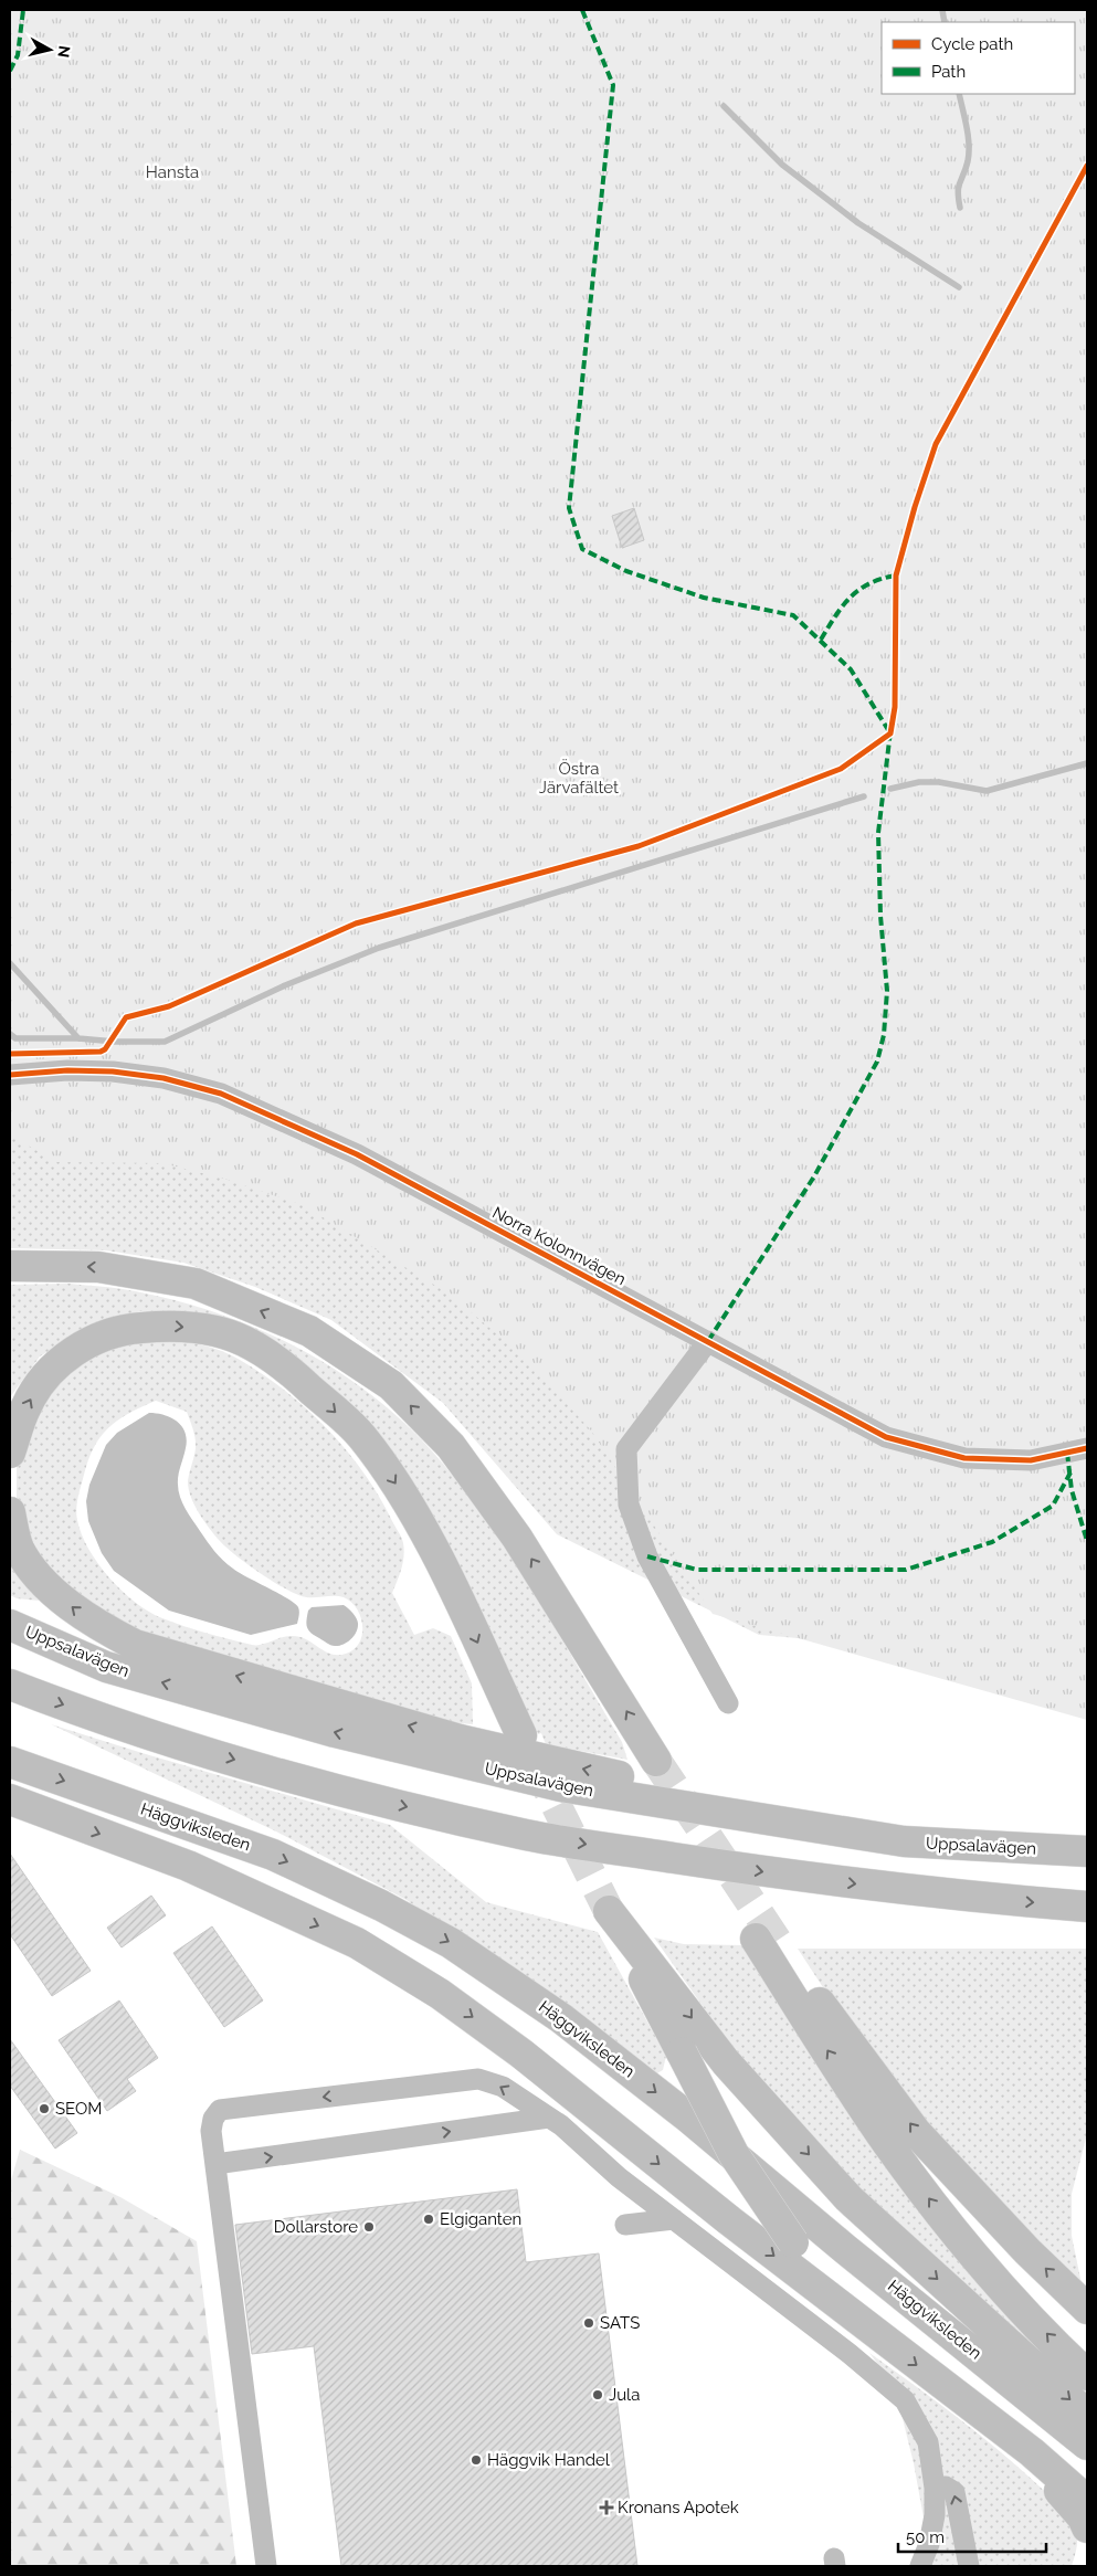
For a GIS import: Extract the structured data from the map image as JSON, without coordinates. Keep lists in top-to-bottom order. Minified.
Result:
{"streets":{"highway":["Uppsalavägen","Häggviksleden"],"street":["Norra Kolonnvägen"]},"parks":["Hansta","Östra Järvafältet"],"places":{"other":["SEOM","Elgiganten","Dollarstore","SATS","Jula","Häggvik Handel"],"health":["Kronans Apotek"]},"legend":["Cycle path","Path"],"scale_bar":"50 m","north":"right"}
